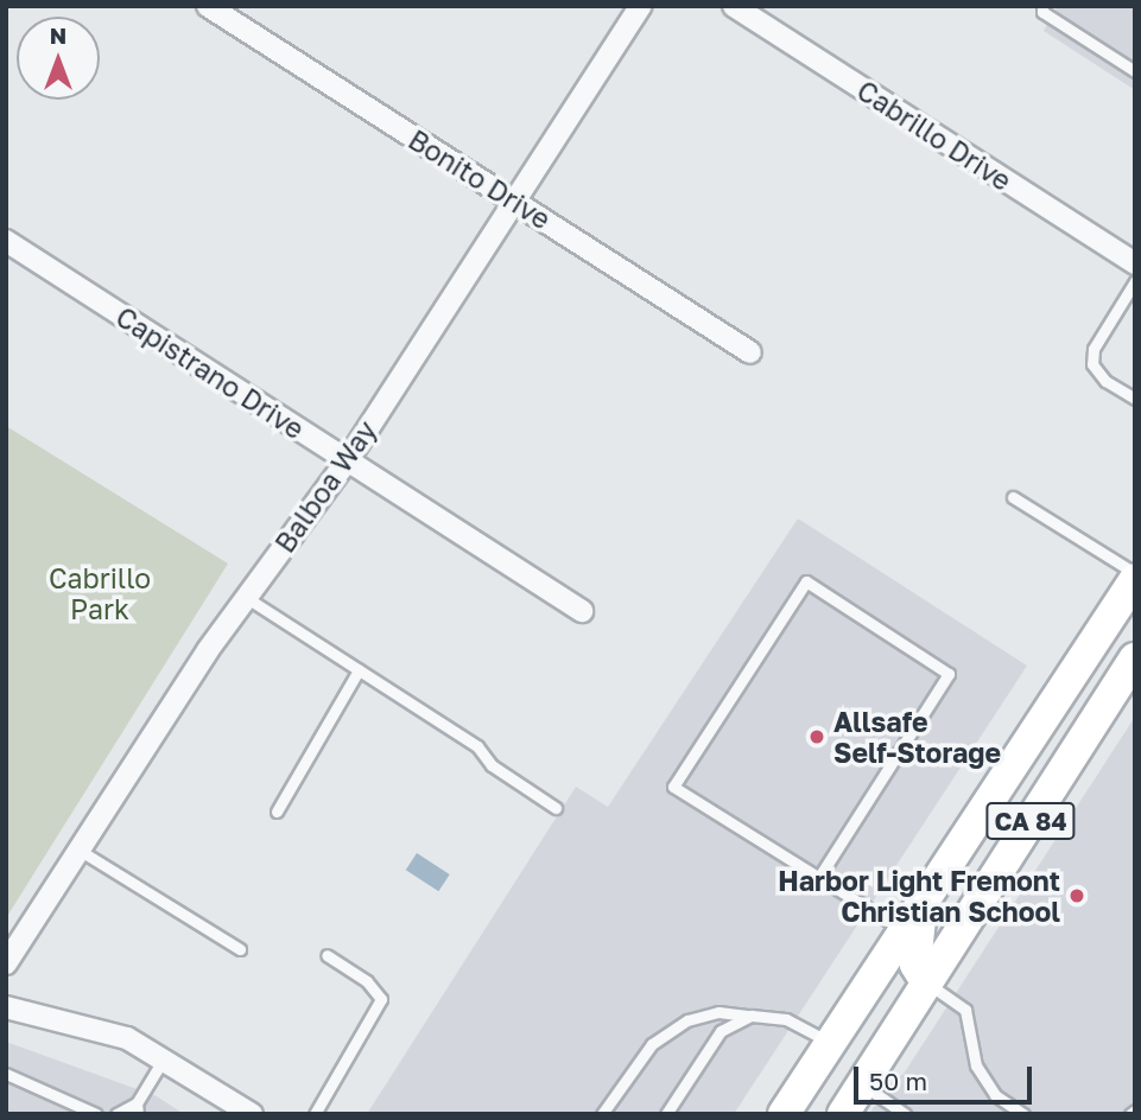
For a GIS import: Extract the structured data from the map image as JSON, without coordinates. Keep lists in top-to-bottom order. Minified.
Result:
{"streets":{"main road":["CA 84"],"street":["Cabrillo Drive","Bonito Drive","Capistrano Drive","Balboa Way"]},"crossings":[["Bonito Drive","Balboa Way"],["Capistrano Drive","Balboa Way"]],"parks":["Cabrillo Park"],"places":["Allsafe Self-Storage","Harbor Light Fremont Christian School"],"scale_bar":"50 m","north":"top"}
